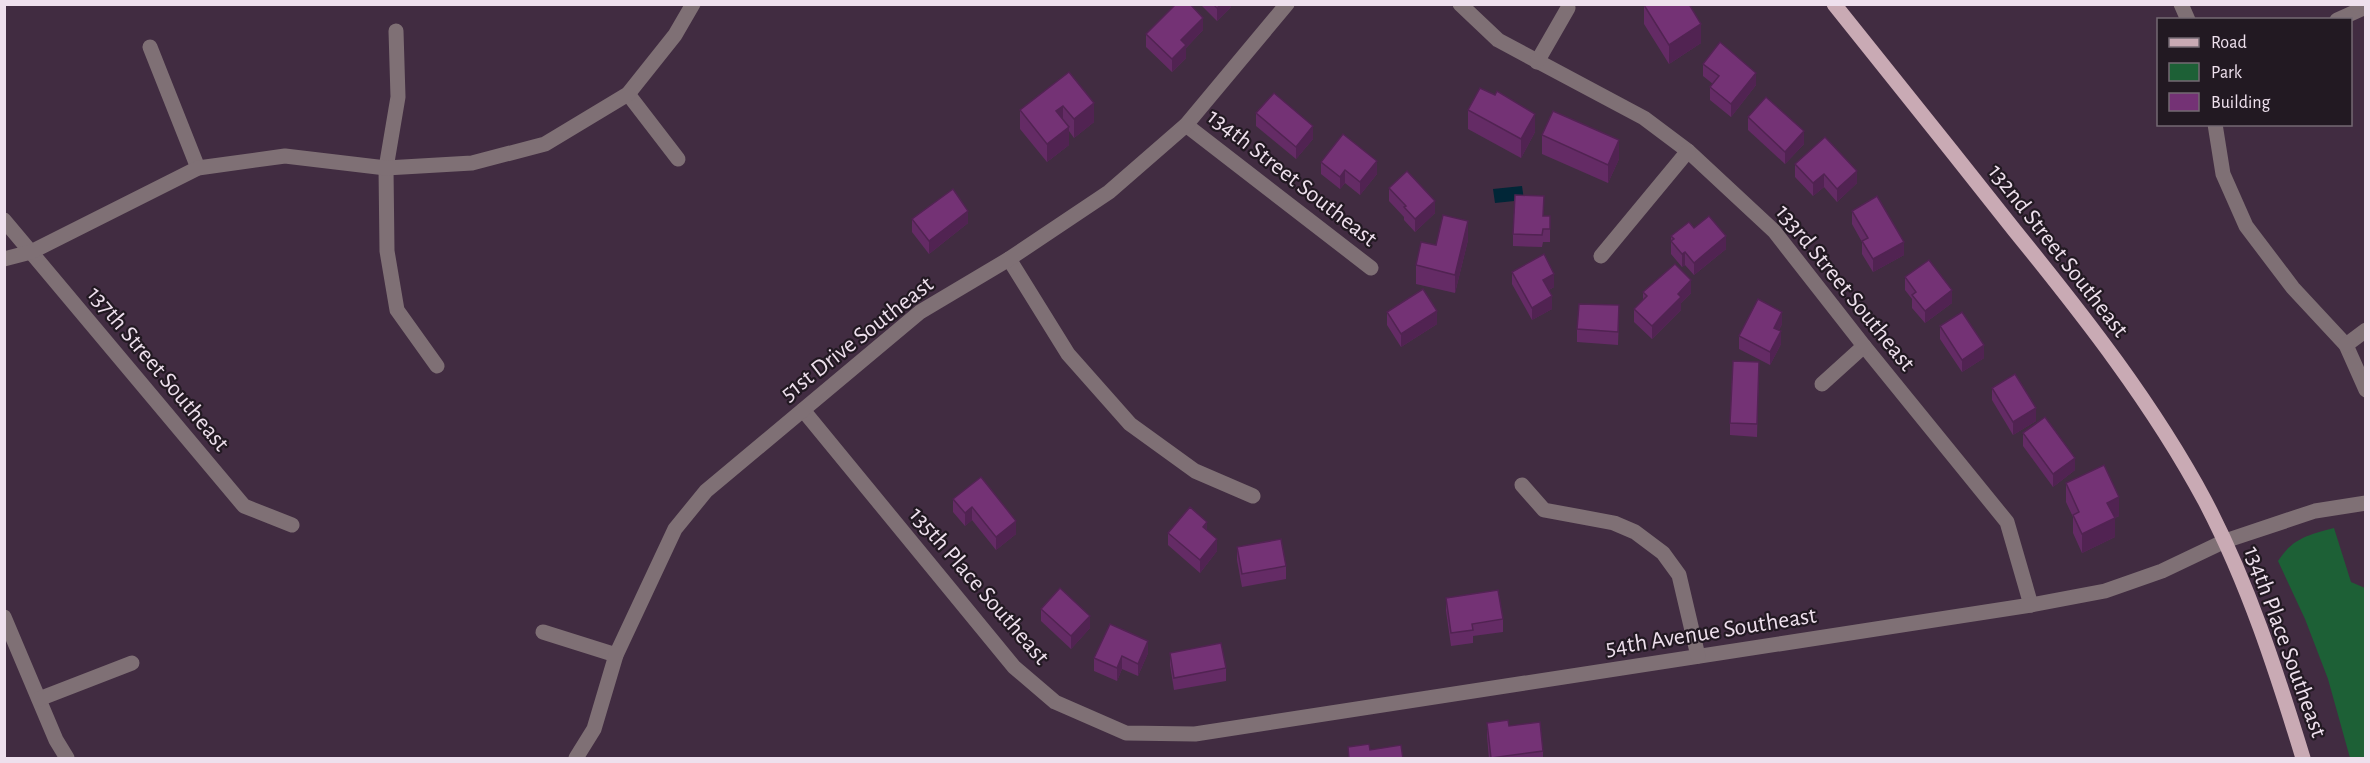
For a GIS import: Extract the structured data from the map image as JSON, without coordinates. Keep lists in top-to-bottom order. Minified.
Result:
{"streets":{"main road":["132nd Street Southeast","134th Place Southeast"],"street":["134th Street Southeast","133rd Street Southeast","51st Drive Southeast","137th Street Southeast","135th Place Southeast","54th Avenue Southeast"]},"crossings":[["134th Street Southeast","51st Drive Southeast"],["132nd Street Southeast","54th Avenue Southeast"],["132nd Street Southeast","134th Place Southeast"],["133rd Street Southeast","54th Avenue Southeast"],["51st Drive Southeast","135th Place Southeast"],["135th Place Southeast","54th Avenue Southeast"],["54th Avenue Southeast","134th Place Southeast"]],"legend":["Road","Park","Building"]}
